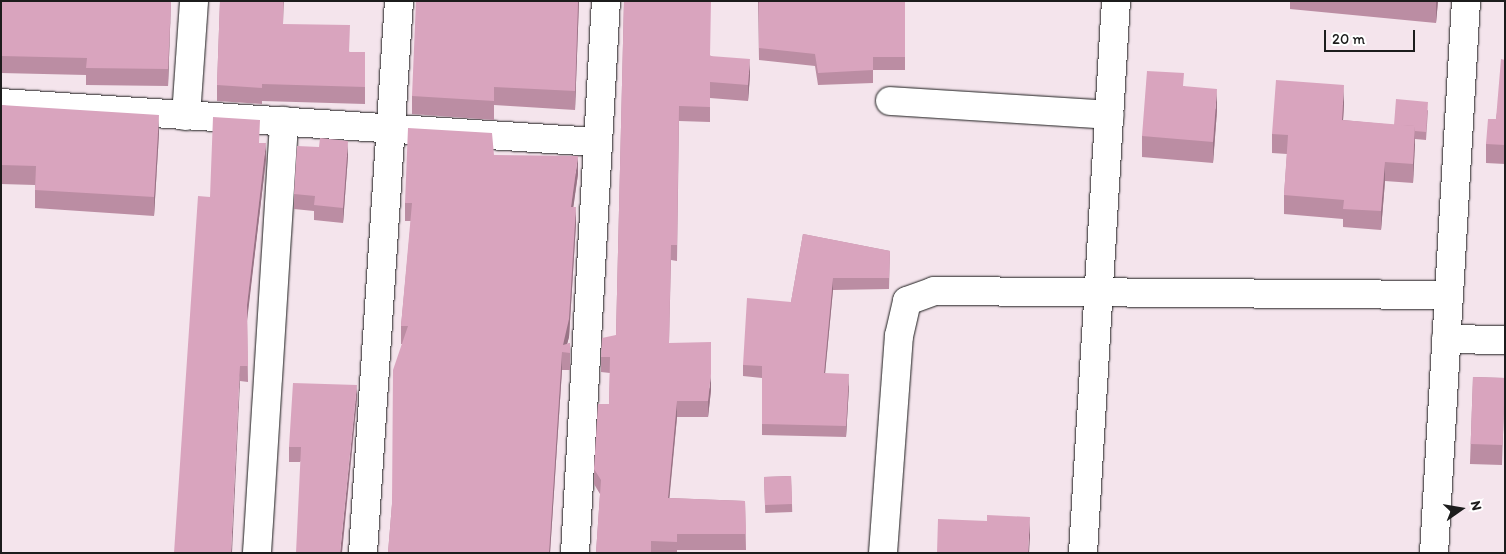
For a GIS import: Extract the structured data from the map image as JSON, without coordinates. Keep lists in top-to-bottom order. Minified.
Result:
{"scale_bar":"20 m","north":"right"}
